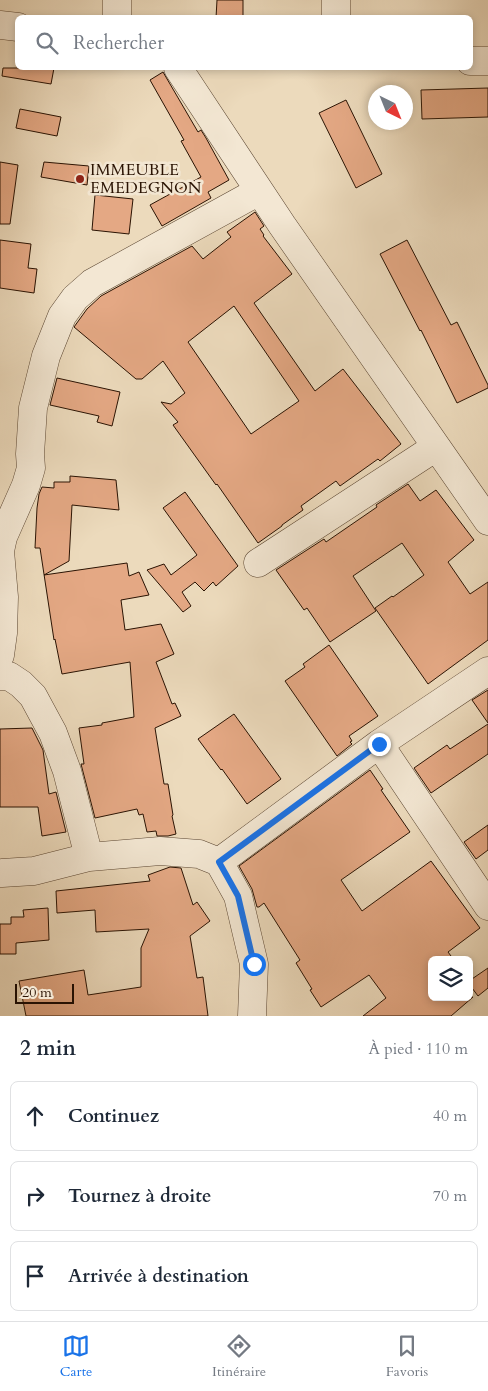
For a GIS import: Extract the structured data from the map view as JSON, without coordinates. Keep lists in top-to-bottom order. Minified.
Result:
{"places":["IMMEUBLE EMEDEGNON"],"scale_bar":"20 m","north":"bottom right","page":{"search":"Rechercher","scale":"20 m","heading":["2 min","À pied · 110 m"],"list":[["Continuez","40 m"],["Tournez à droite","70 m"],"Arrivée à destination"],"nav":["Carte","Itinéraire","Favoris"]}}
